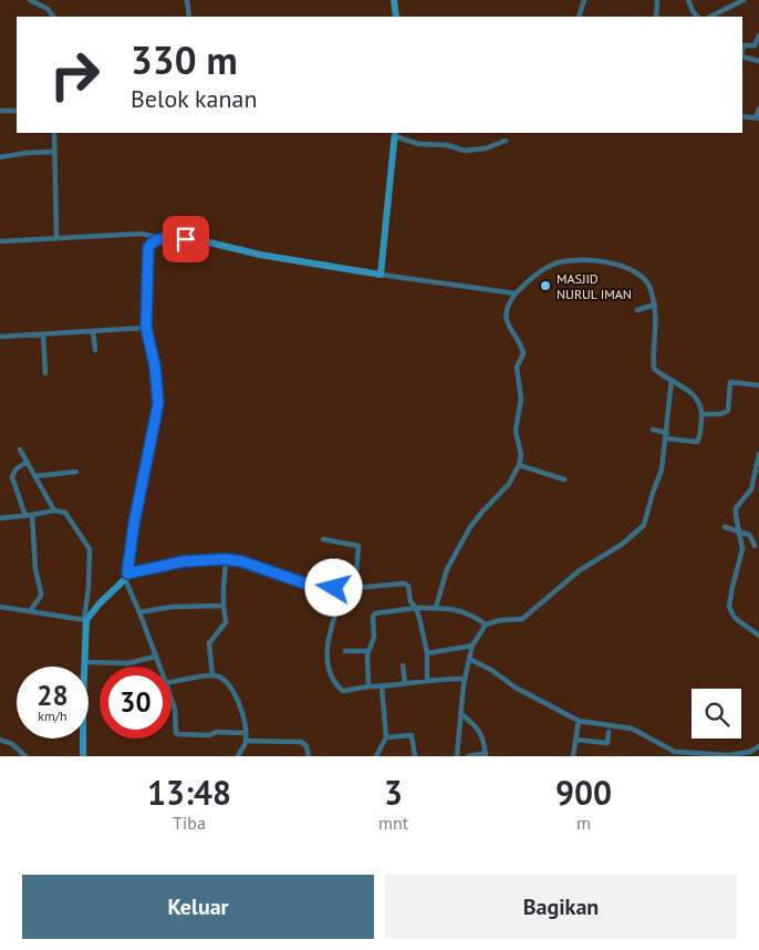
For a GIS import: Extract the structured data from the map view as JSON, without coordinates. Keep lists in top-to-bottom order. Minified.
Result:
{"places":["MASJID NURUL IMAN"],"page":{"turn":["330 m","Belok kanan"],"speed":"28 km/h","limit":"30","eta":["13:48","Tiba","3","mnt","900","m"],"buttons":["Keluar","Bagikan"]}}
